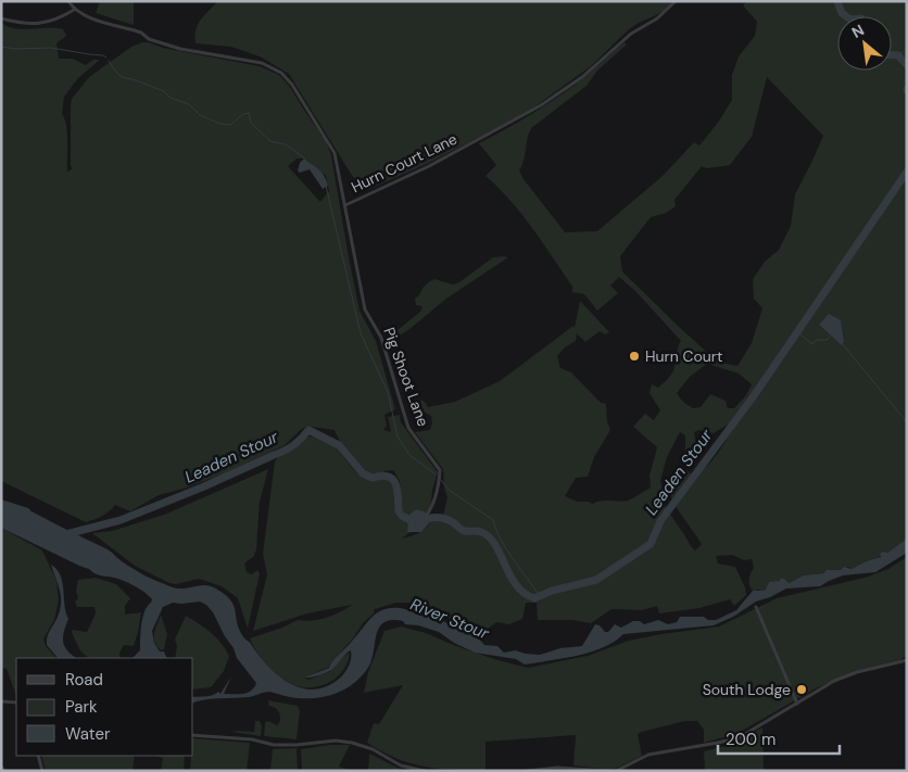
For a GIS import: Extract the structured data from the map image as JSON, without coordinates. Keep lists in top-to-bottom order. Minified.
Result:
{"streets":{"street":["Hurn Court Lane","Pig Shoot Lane"]},"crossings":[["Hurn Court Lane","Pig Shoot Lane"]],"water":["Leaden Stour","River Stour"],"places":["Hurn Court","South Lodge"],"legend":["Road","Park","Water"],"scale_bar":"200 m","north":"top left"}
